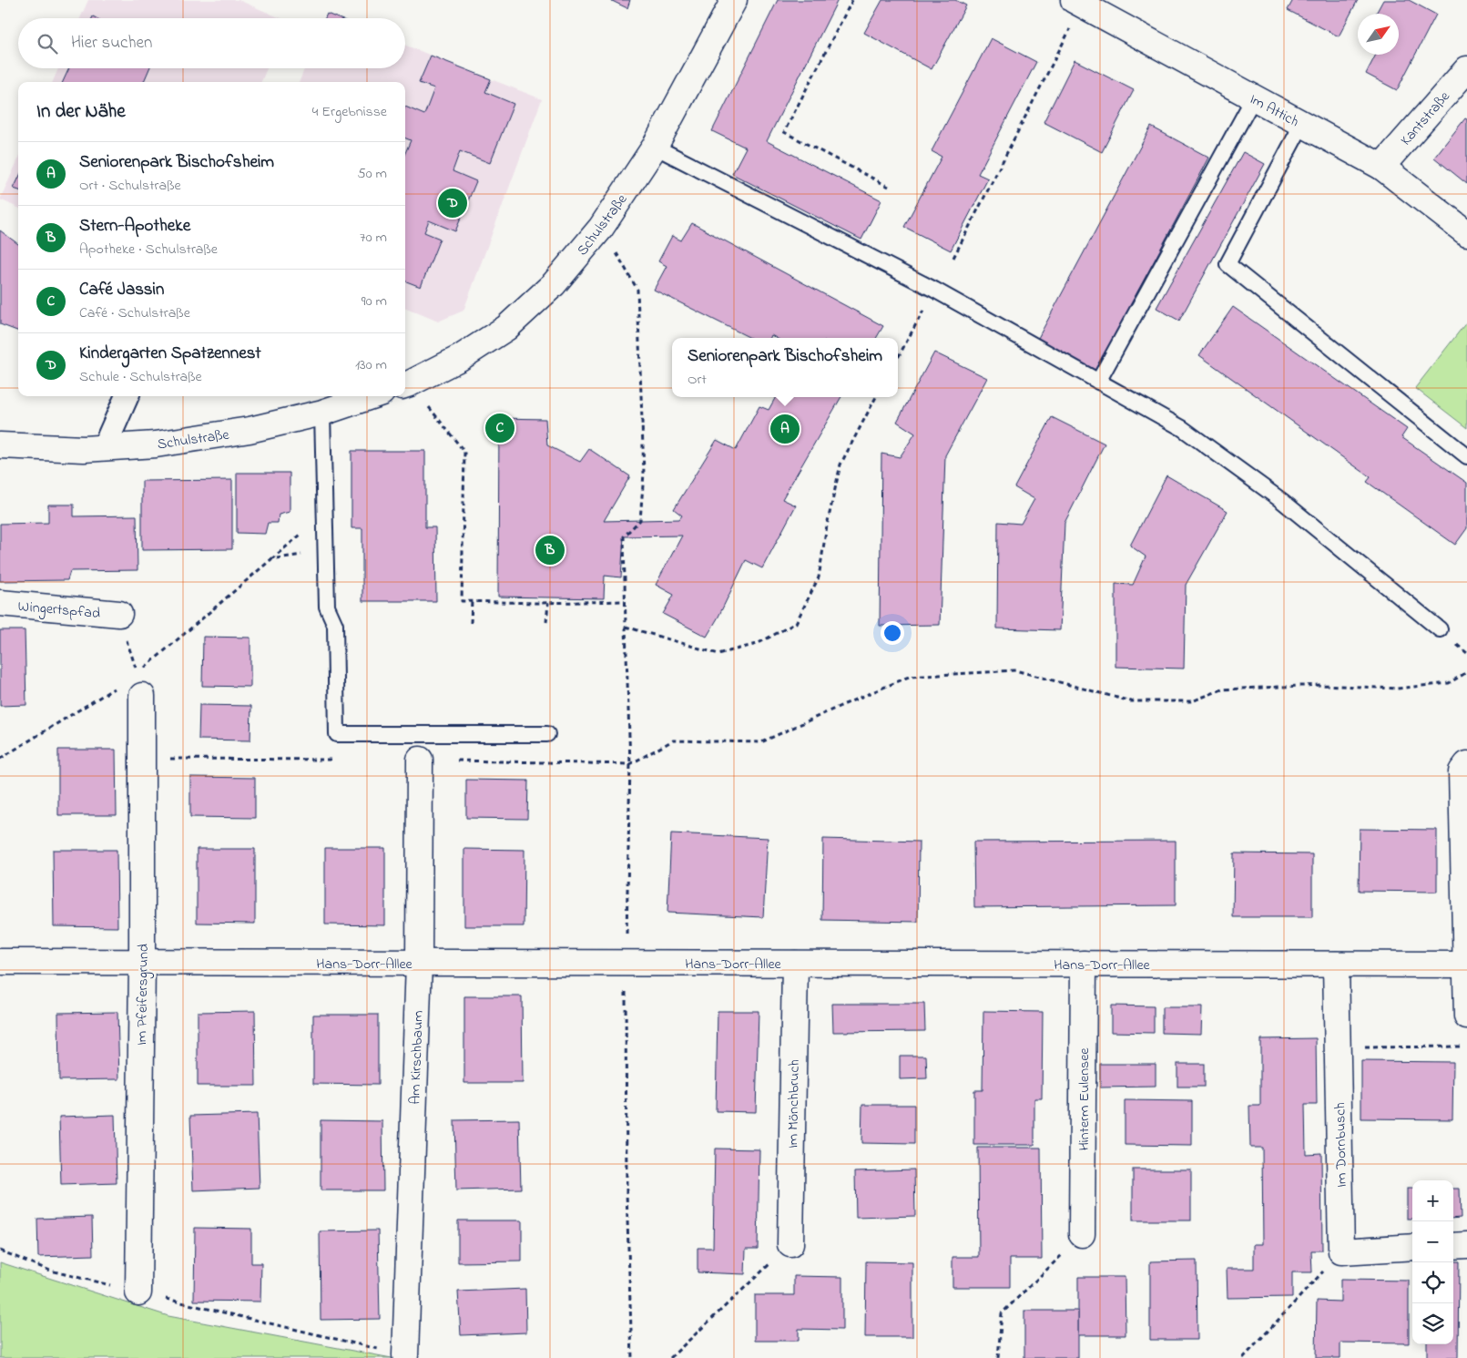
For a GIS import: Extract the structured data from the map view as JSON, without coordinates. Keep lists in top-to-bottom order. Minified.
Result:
{"streets":{"street":["Im Attich","Kantstraße","Schulstraße","Wingertspfad","Hans-Dorr-Allee","Im Pfeifersgrund","Am Kirschbaum","Hinterm Eulensee","Im Mönchbruch","Im Dornbusch"]},"crossings":[["Im Attich","Kantstraße"],["Hans-Dorr-Allee","Im Pfeifersgrund"],["Hans-Dorr-Allee","Am Kirschbaum"],["Hans-Dorr-Allee","Hinterm Eulensee"],["Hans-Dorr-Allee","Im Mönchbruch"],["Hans-Dorr-Allee","Im Dornbusch"]],"north":"top right","page":{"search":"Hier suchen","heading":["In der Nähe","4 Ergebnisse"],"list":[{"mark":"A","name":"Seniorenpark Bischofsheim","note":"Ort · Schulstraße","value":"50 m"},{"mark":"B","name":"Stern-Apotheke","note":"Apotheke · Schulstraße","value":"70 m"},{"mark":"C","name":"Café Jassin","note":"Café · Schulstraße","value":"90 m"},{"mark":"D","name":"Kindergarten Spatzennest","note":"Schule · Schulstraße","value":"130 m"}],"pins":["D","C","A","B"],"popup":["Seniorenpark Bischofsheim","Ort"],"map_buttons":["+","−"]}}
